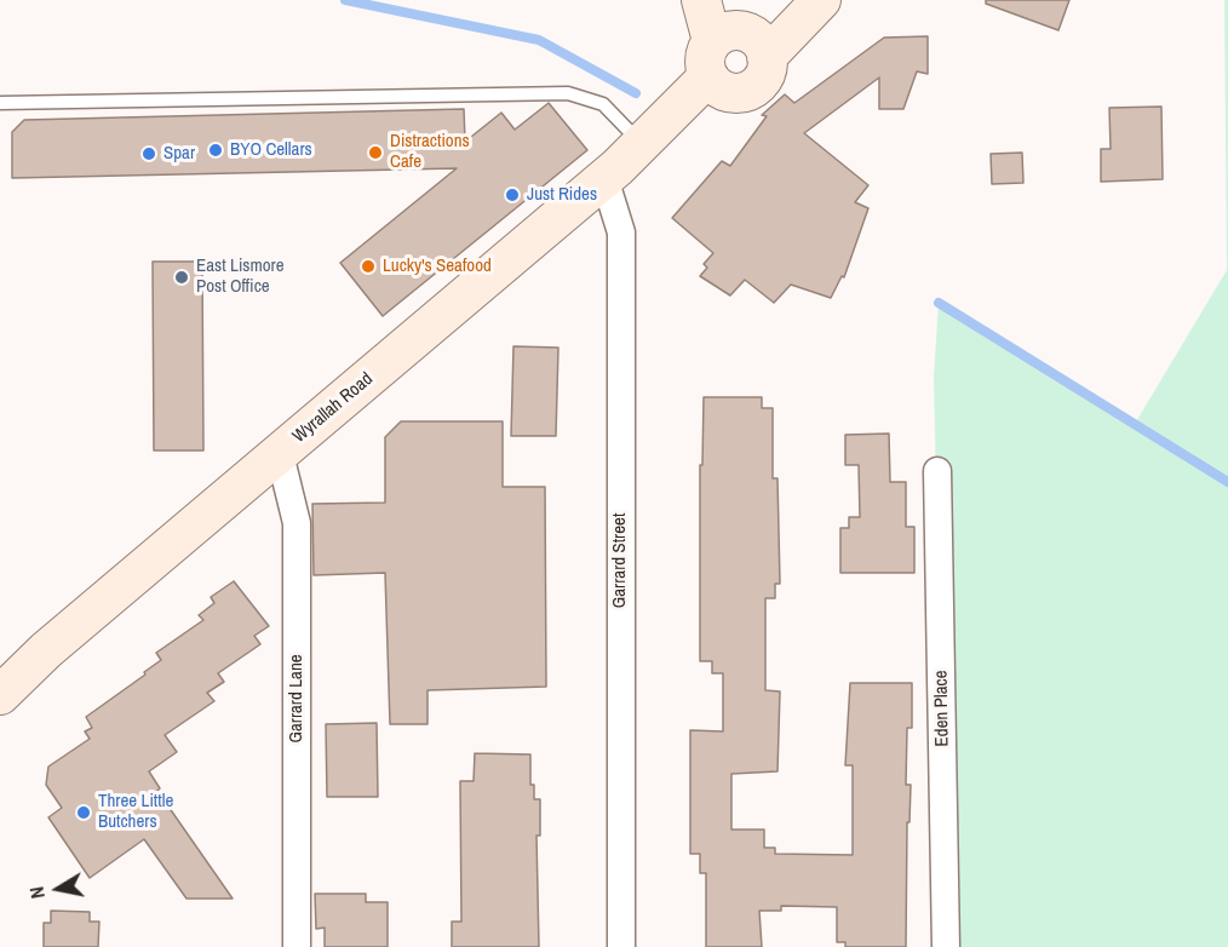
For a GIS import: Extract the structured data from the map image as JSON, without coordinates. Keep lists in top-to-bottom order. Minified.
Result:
{"streets":{"main road":["Wyrallah Road"],"street":["Garrard Street","Garrard Lane","Eden Place"]},"crossings":[["Wyrallah Road","Garrard Street"],["Wyrallah Road","Garrard Lane"]],"places":["BYO Cellars","Distractions Cafe","Spar","Just Rides","Lucky's Seafood","East Lismore Post Office","Three Little Butchers"],"north":"left"}
